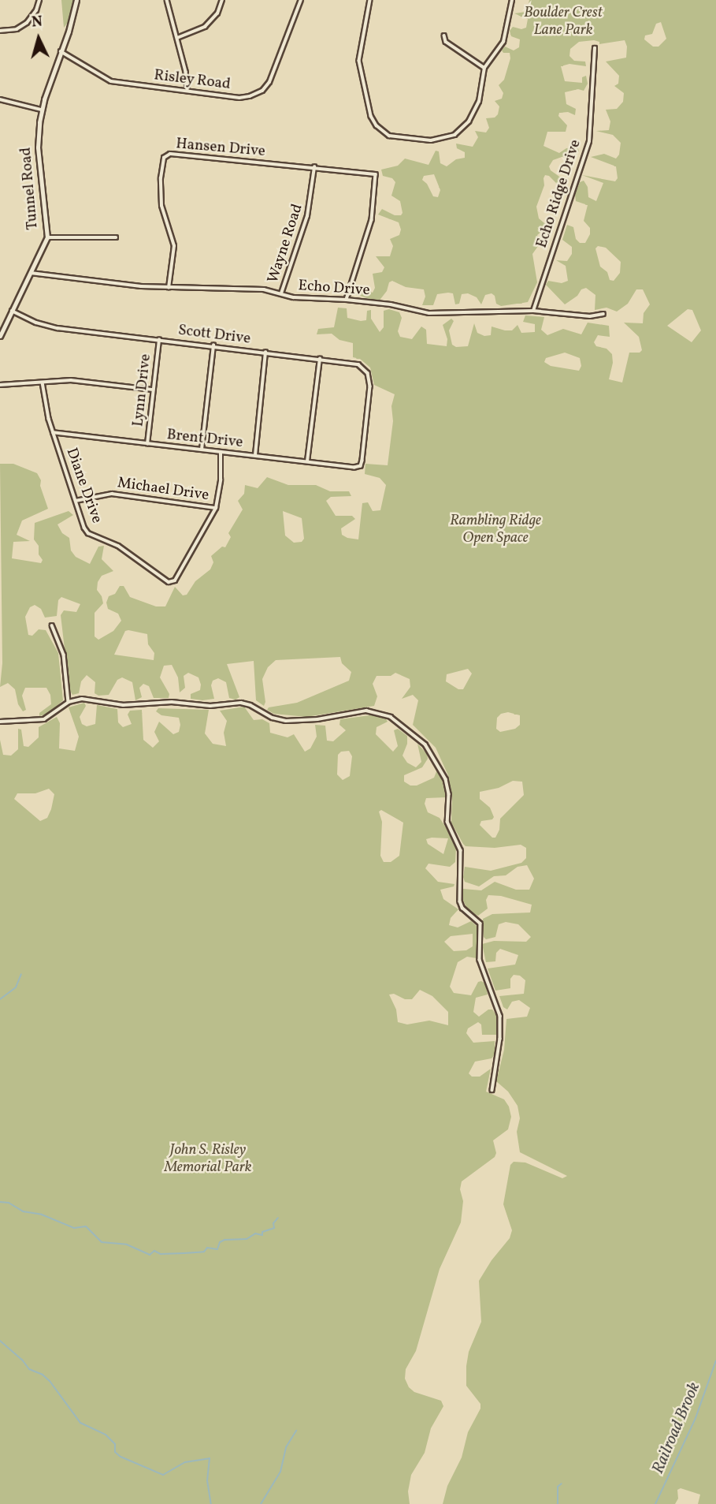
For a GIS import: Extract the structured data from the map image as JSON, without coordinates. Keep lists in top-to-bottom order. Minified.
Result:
{"streets":{"main road":["Tunnel Road"],"street":["Risley Road","Hansen Drive","Echo Ridge Drive","Wayne Road","Echo Drive","Scott Drive","Lynn Drive","Brent Drive","Diane Drive","Michael Drive"]},"crossings":[["Risley Road","Tunnel Road"],["Hansen Drive","Wayne Road"],["Hansen Drive","Echo Drive"],["Tunnel Road","Echo Drive"],["Tunnel Road","Scott Drive"],["Echo Ridge Drive","Echo Drive"],["Wayne Road","Echo Drive"],["Scott Drive","Lynn Drive"],["Scott Drive","Brent Drive"],["Lynn Drive","Brent Drive"],["Brent Drive","Diane Drive"],["Diane Drive","Michael Drive"]],"water":["Railroad Brook"],"parks":["Boulder Crest Lane Park","Rambling Ridge Open Space","John S. Risley Memorial Park"],"north":"top"}
